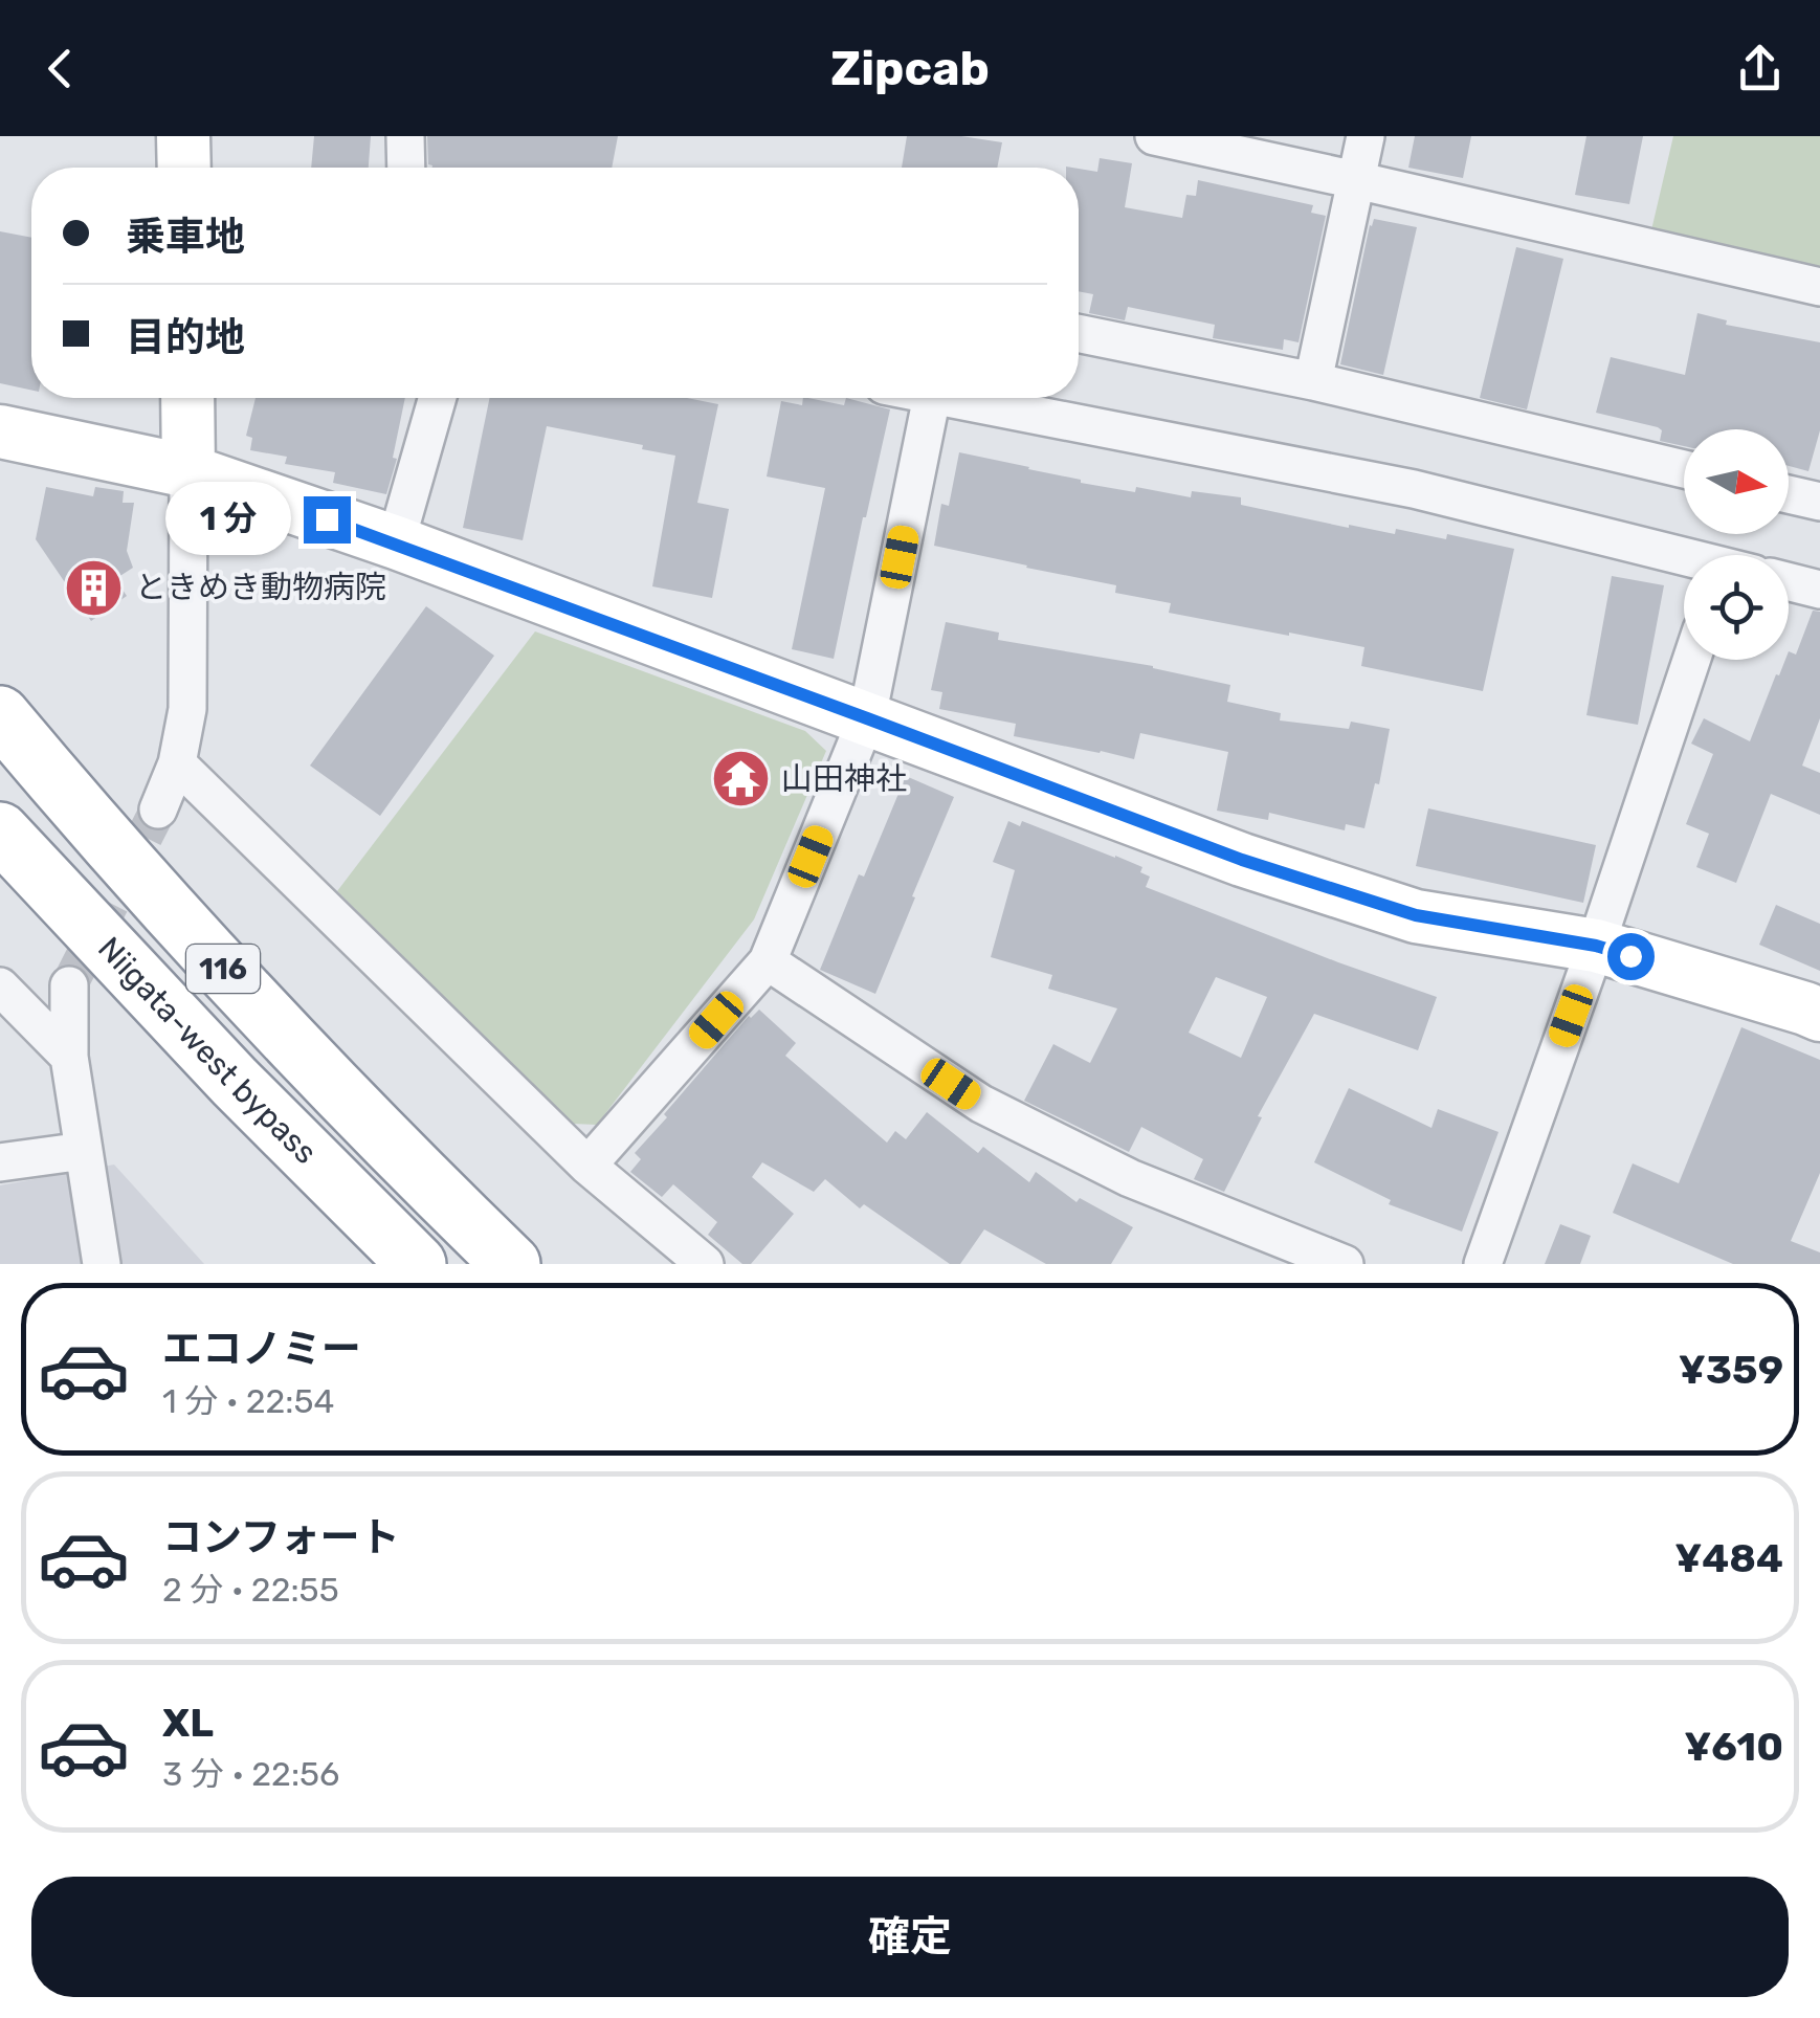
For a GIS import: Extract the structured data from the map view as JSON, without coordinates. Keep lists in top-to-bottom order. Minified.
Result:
{"streets":{"highway":["116","Niigata-west bypass"]},"crossings":[["116","Niigata-west bypass"]],"places":{"building":["ときめき動物病院"],"temple":["山田神社"]},"north":"right","page":{"header":"Zipcab","banner":["乗車地","目的地"],"bubble":"1 分","list":[{"name":"エコノミー","note":"1 分 · 22:54","value":"¥359"},{"name":"コンフォート","note":"2 分 · 22:55","value":"¥484"},{"name":"XL","note":"3 分 · 22:56","value":"¥610"}],"buttons":"確定"}}
